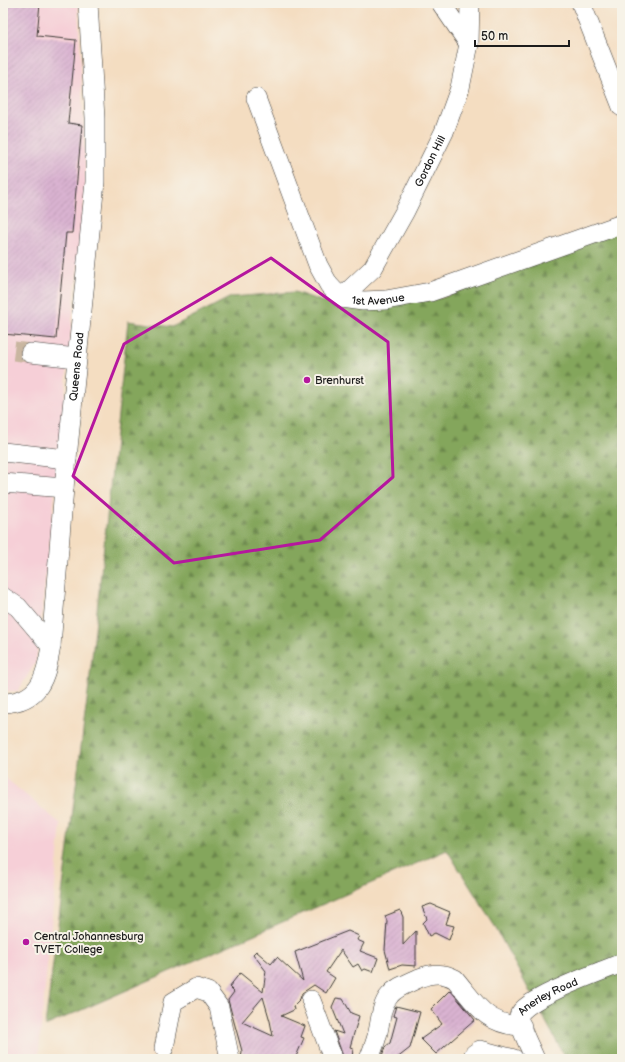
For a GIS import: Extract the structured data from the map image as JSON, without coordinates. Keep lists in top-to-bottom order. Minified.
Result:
{"streets":{"street":["Gordon Hill","1st Avenue","Queens Road","Anerley Road"]},"crossings":[["Gordon Hill","1st Avenue"]],"places":["Brenhurst","Central Johannesburg TVET College"],"scale_bar":"50 m"}
